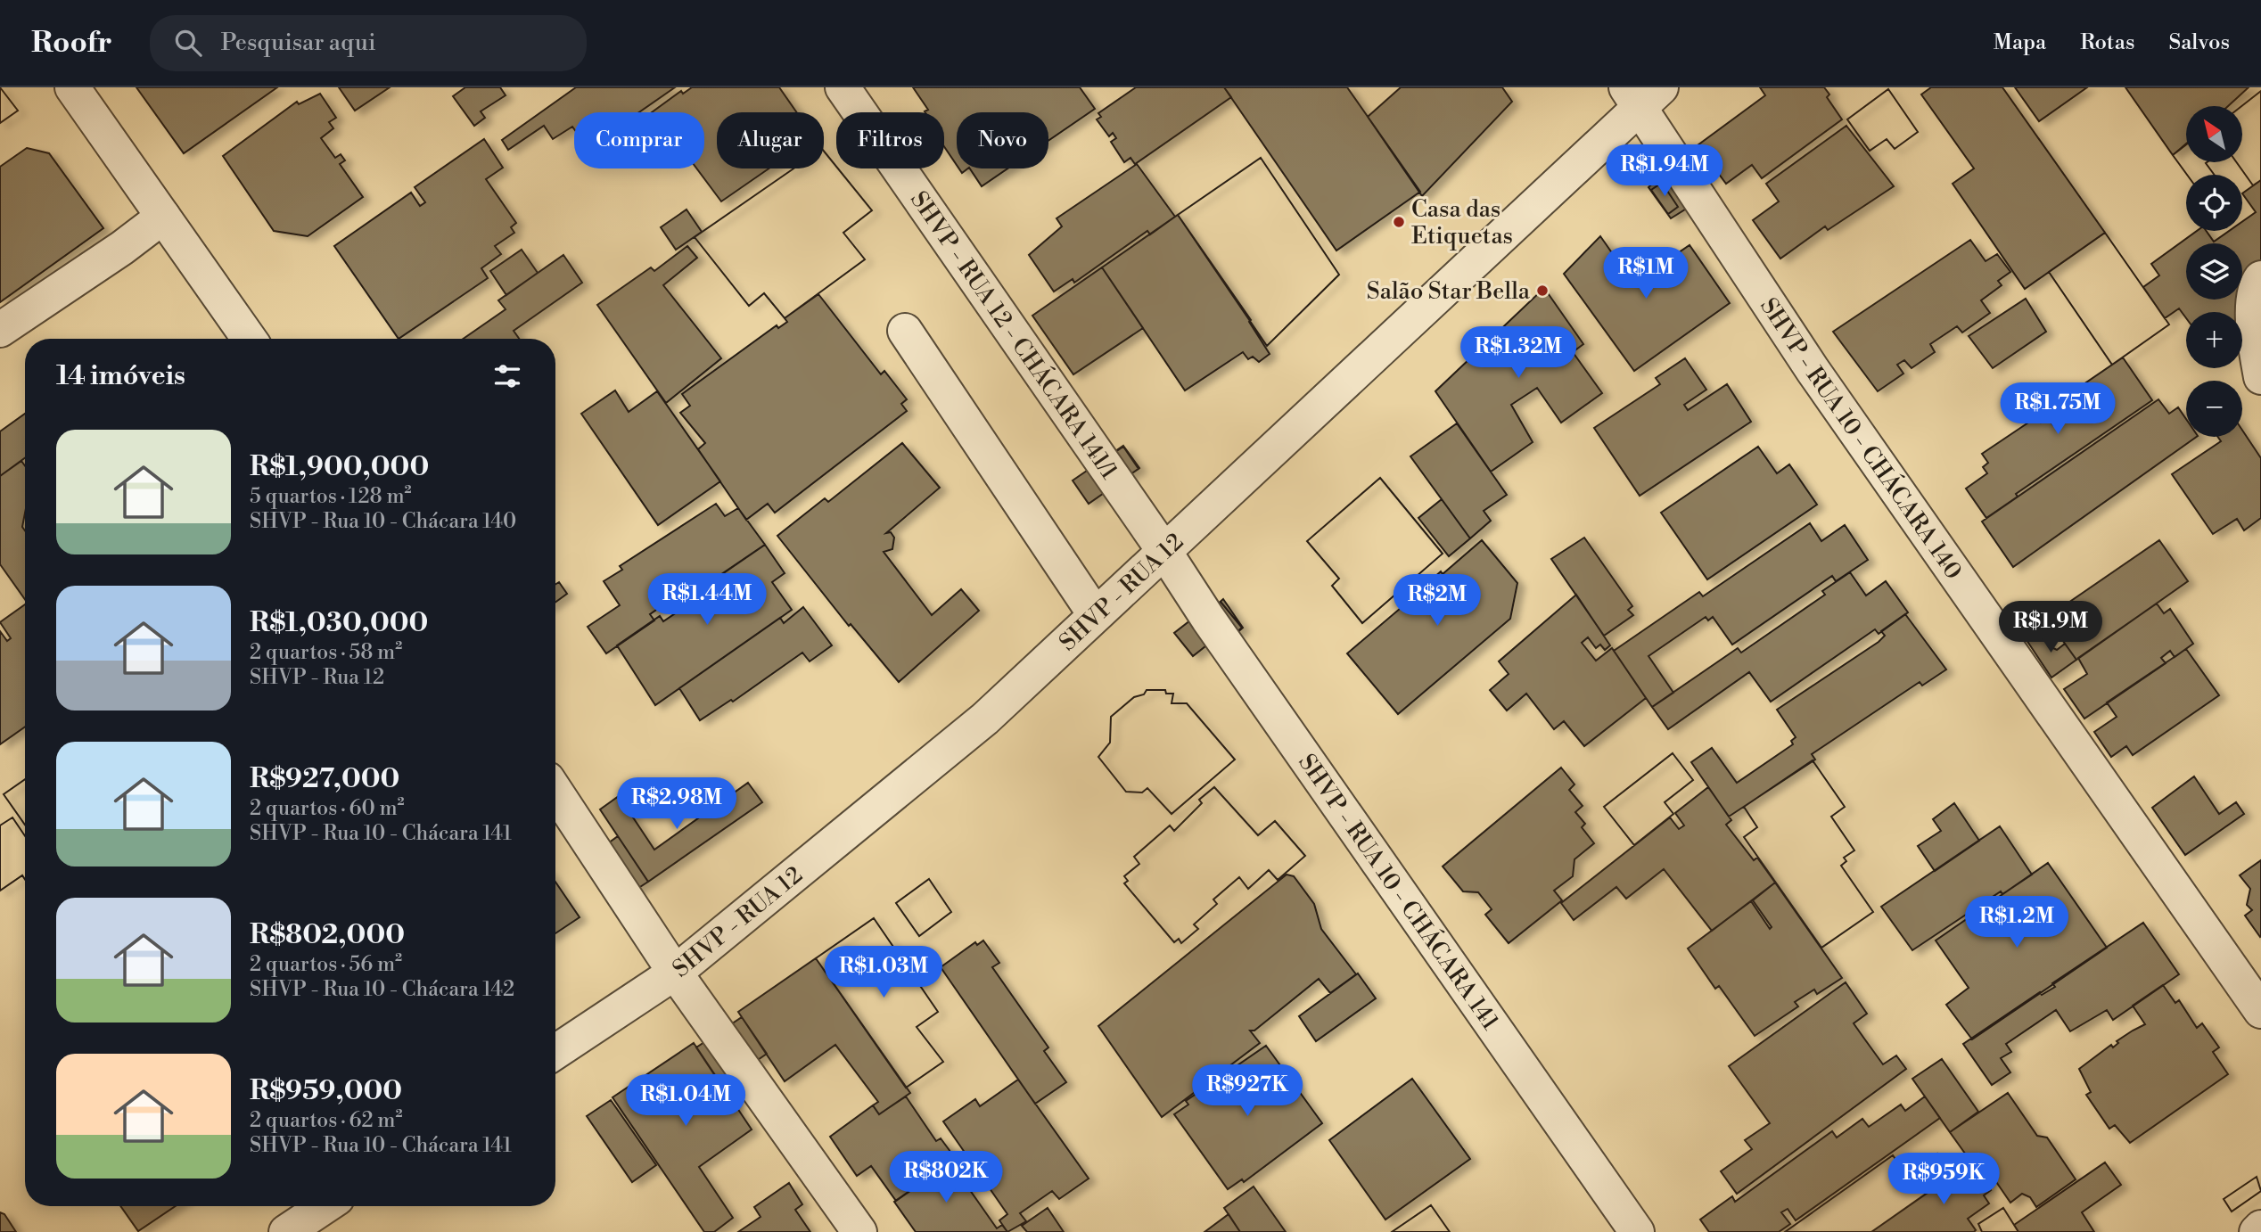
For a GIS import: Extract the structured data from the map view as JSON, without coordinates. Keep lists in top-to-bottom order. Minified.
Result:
{"streets":{"street":["SHVP - RUA 12 - CHÁCARA 141/1","SHVP - RUA 10 - CHÁCARA 140","SHVP - RUA 12","SHVP - RUA 10 - CHÁCARA 141"]},"crossings":[["SHVP - RUA 12 - CHÁCARA 141/1","SHVP - RUA 12"],["SHVP - RUA 12 - CHÁCARA 141/1","SHVP - RUA 10 - CHÁCARA 141"],["SHVP - RUA 10 - CHÁCARA 140","SHVP - RUA 12"],["SHVP - RUA 12","SHVP - RUA 10 - CHÁCARA 141"]],"places":["Casa das Etiquetas","Salão Star Bella"],"north":"top left","page":{"header":"Roofr","search":"Pesquisar aqui","nav":["Mapa","Rotas","Salvos"],"map_buttons":["+","−"],"chip":["Comprar","Alugar","Filtros","Novo"],"price":["R$1.94M","R$1M","R$1.32M","R$1.75M","R$1.44M","R$2M","R$1.9M","R$2.98M","R$1.2M","R$1.03M","R$927K","R$1.04M","R$802K","R$959K"],"heading":"14 imóveis","list":[{"name":"R$1,900,000","note":"5 quartos · 128 m² · SHVP - Rua 10 - Chácara 140"},{"name":"R$1,030,000","note":"2 quartos · 58 m² · SHVP - Rua 12"},{"name":"R$927,000","note":"2 quartos · 60 m² · SHVP - Rua 10 - Chácara 141"},{"name":"R$802,000","note":"2 quartos · 56 m² · SHVP - Rua 10 - Chácara 142"},{"name":"R$959,000","note":"2 quartos · 62 m² · SHVP - Rua 10 - Chácara 141"}]}}
